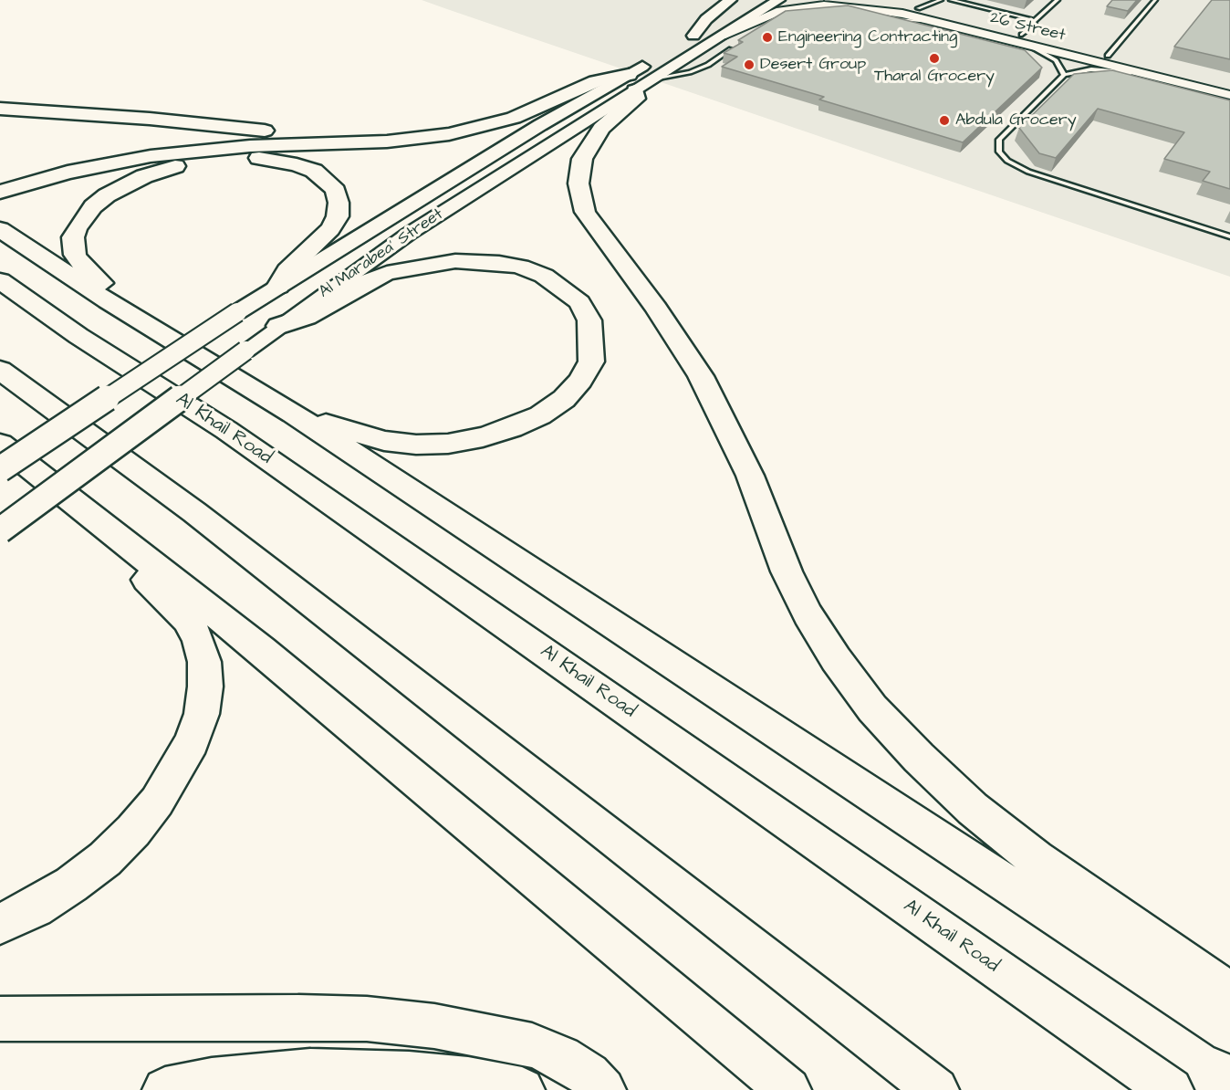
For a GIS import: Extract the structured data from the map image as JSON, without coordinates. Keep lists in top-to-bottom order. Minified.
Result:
{"streets":{"highway":["Al Khail Road"],"main road":["Al Marabea' Street"],"street":["26 Street"]},"crossings":[["26 Street","Al Marabea' Street"]],"places":["Engineering Contracting","Tharal Grocery","Desert Group","Abdula Grocery"]}
